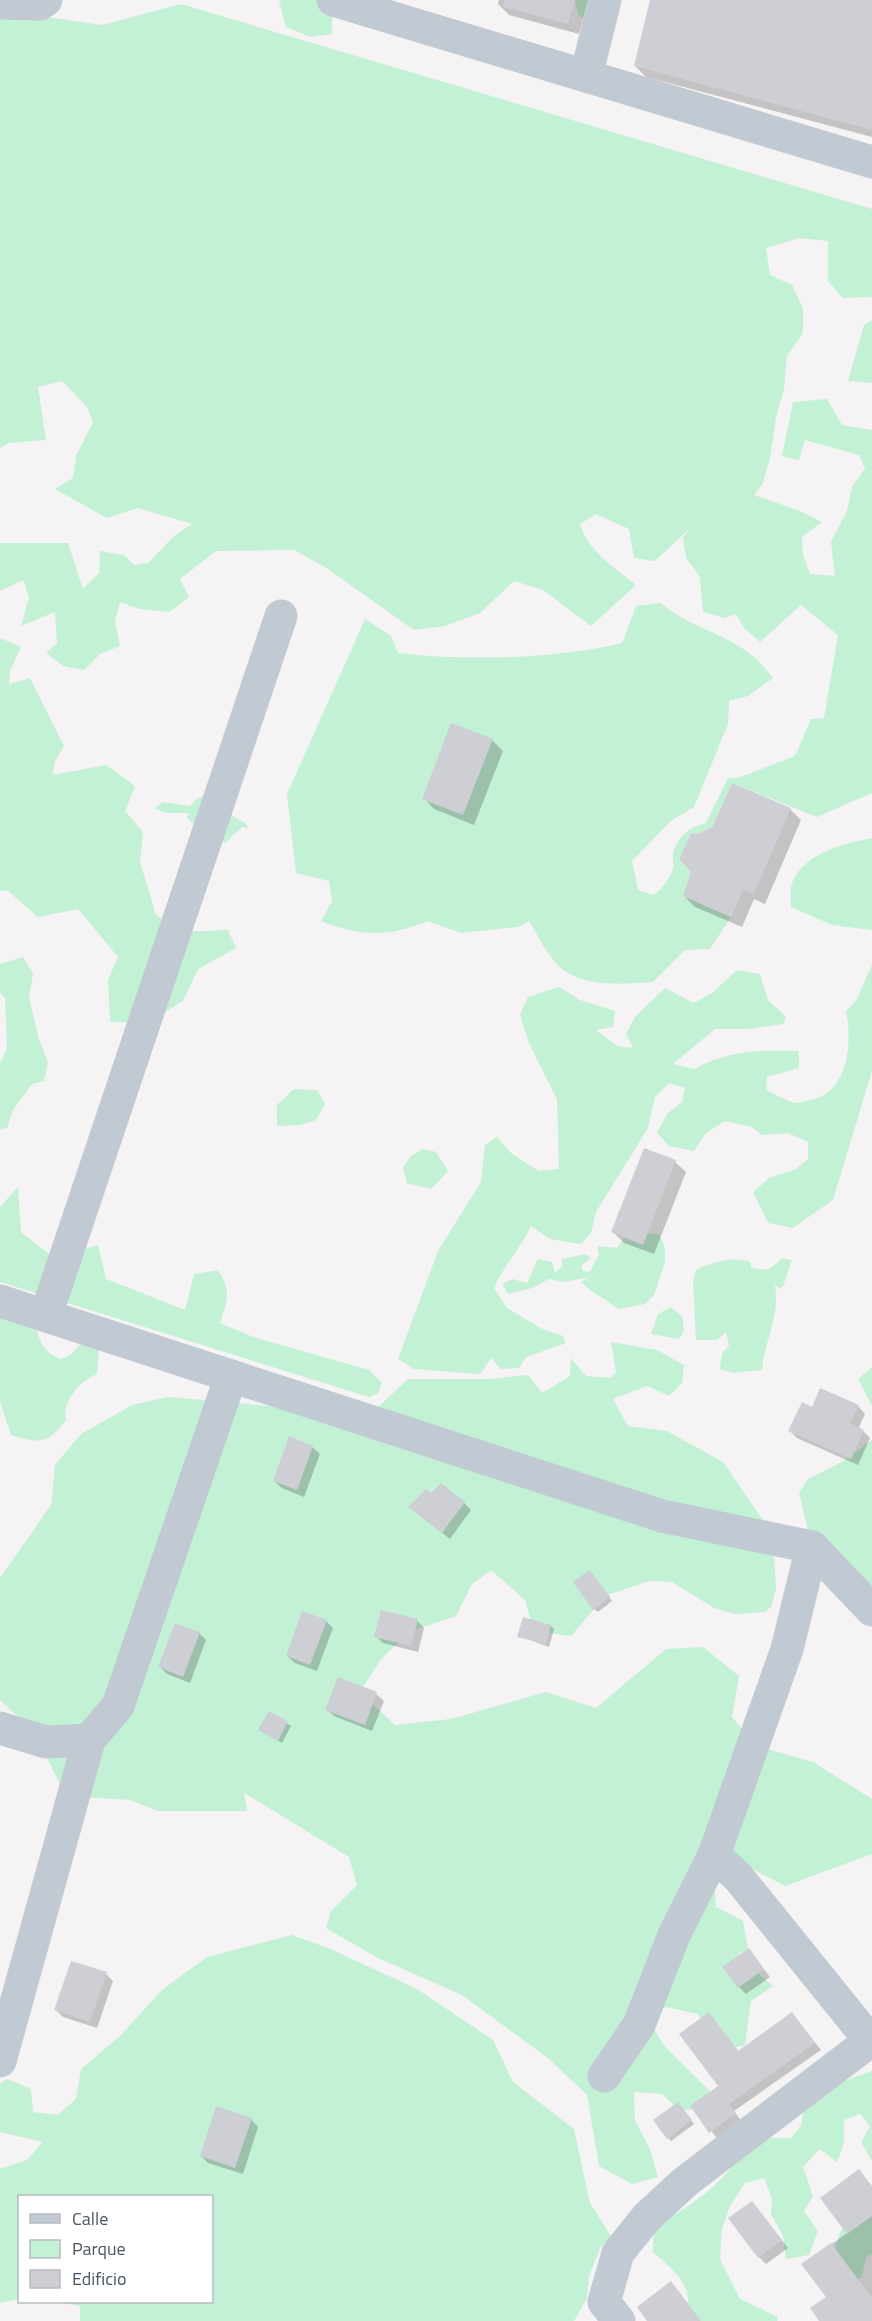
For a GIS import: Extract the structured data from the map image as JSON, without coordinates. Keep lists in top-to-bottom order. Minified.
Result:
{"legend":["Calle","Parque","Edificio"]}
